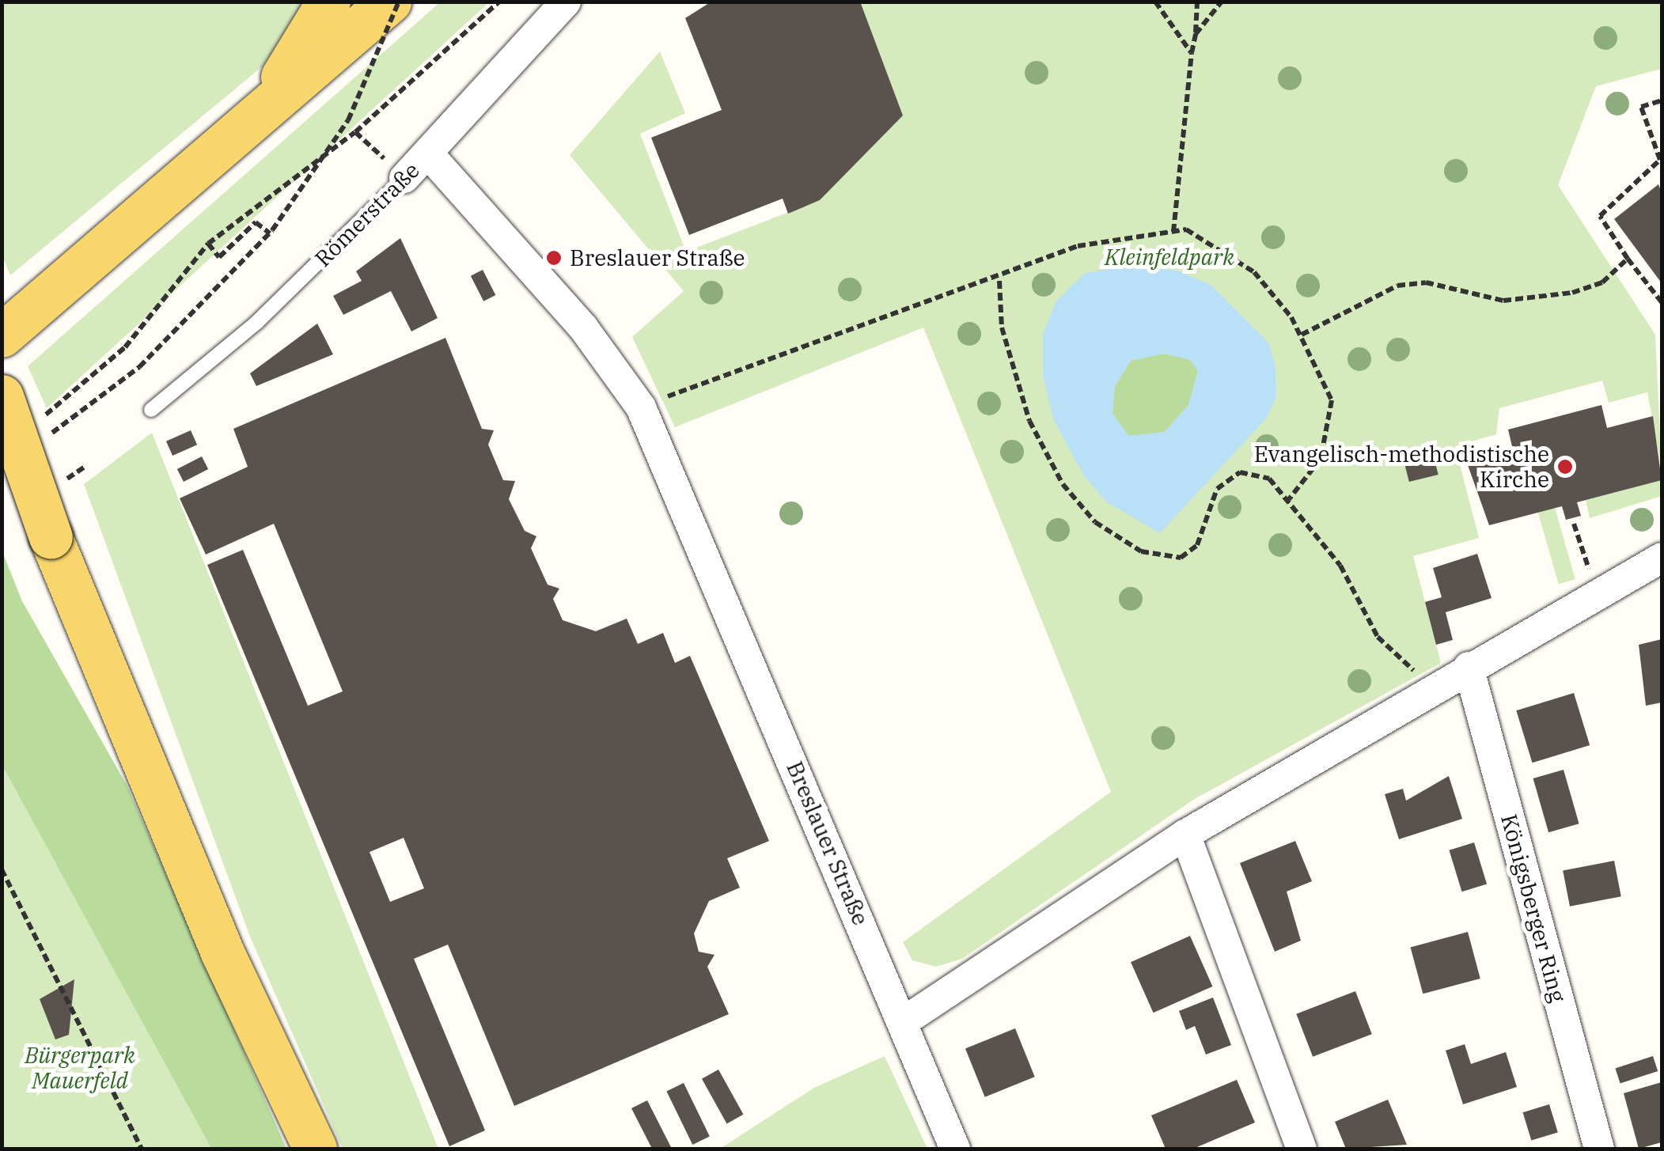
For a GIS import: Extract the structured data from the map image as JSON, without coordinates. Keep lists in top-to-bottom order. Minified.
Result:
{"streets":{"street":["Römerstraße","Breslauer Straße","Königsberger Ring"]},"crossings":[["Römerstraße","Breslauer Straße"]],"parks":["Kleinfeldpark","Bürgerpark Mauerfeld"],"places":["Breslauer Straße","Evangelisch-methodistische Kirche"]}
